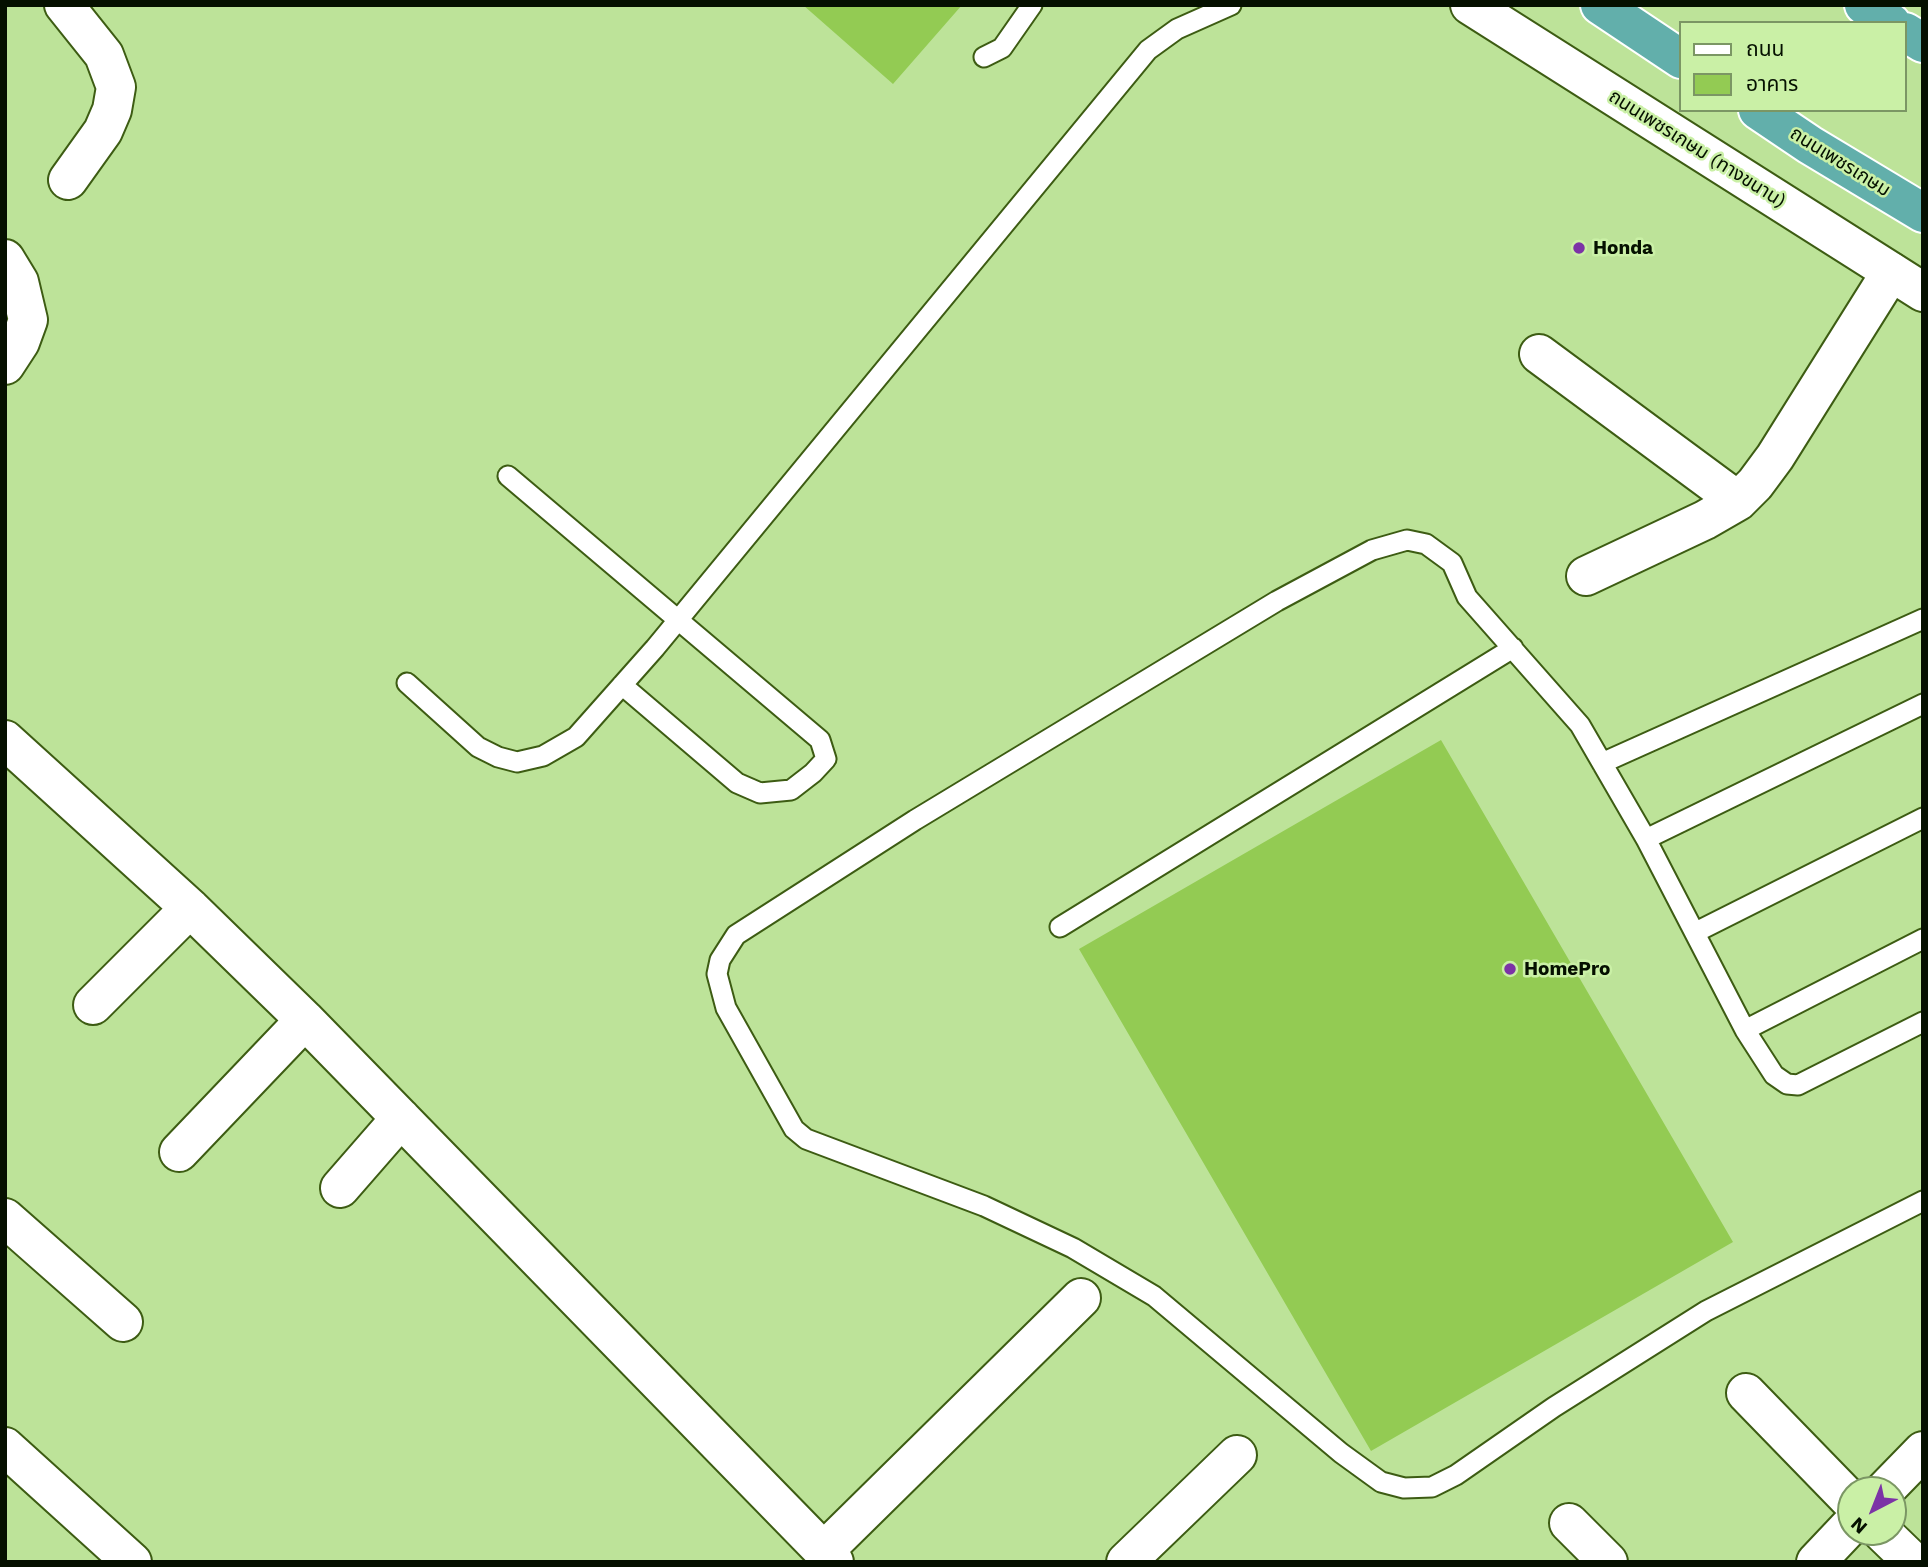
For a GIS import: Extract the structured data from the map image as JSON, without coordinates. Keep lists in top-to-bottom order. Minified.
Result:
{"streets":{"highway":["ถนนเพชรเกษม"],"street":["ถนนเพชรเกษม (ทางขนาน)"]},"places":["Honda","HomePro"],"legend":["ถนน","อาคาร"],"north":"bottom left"}
